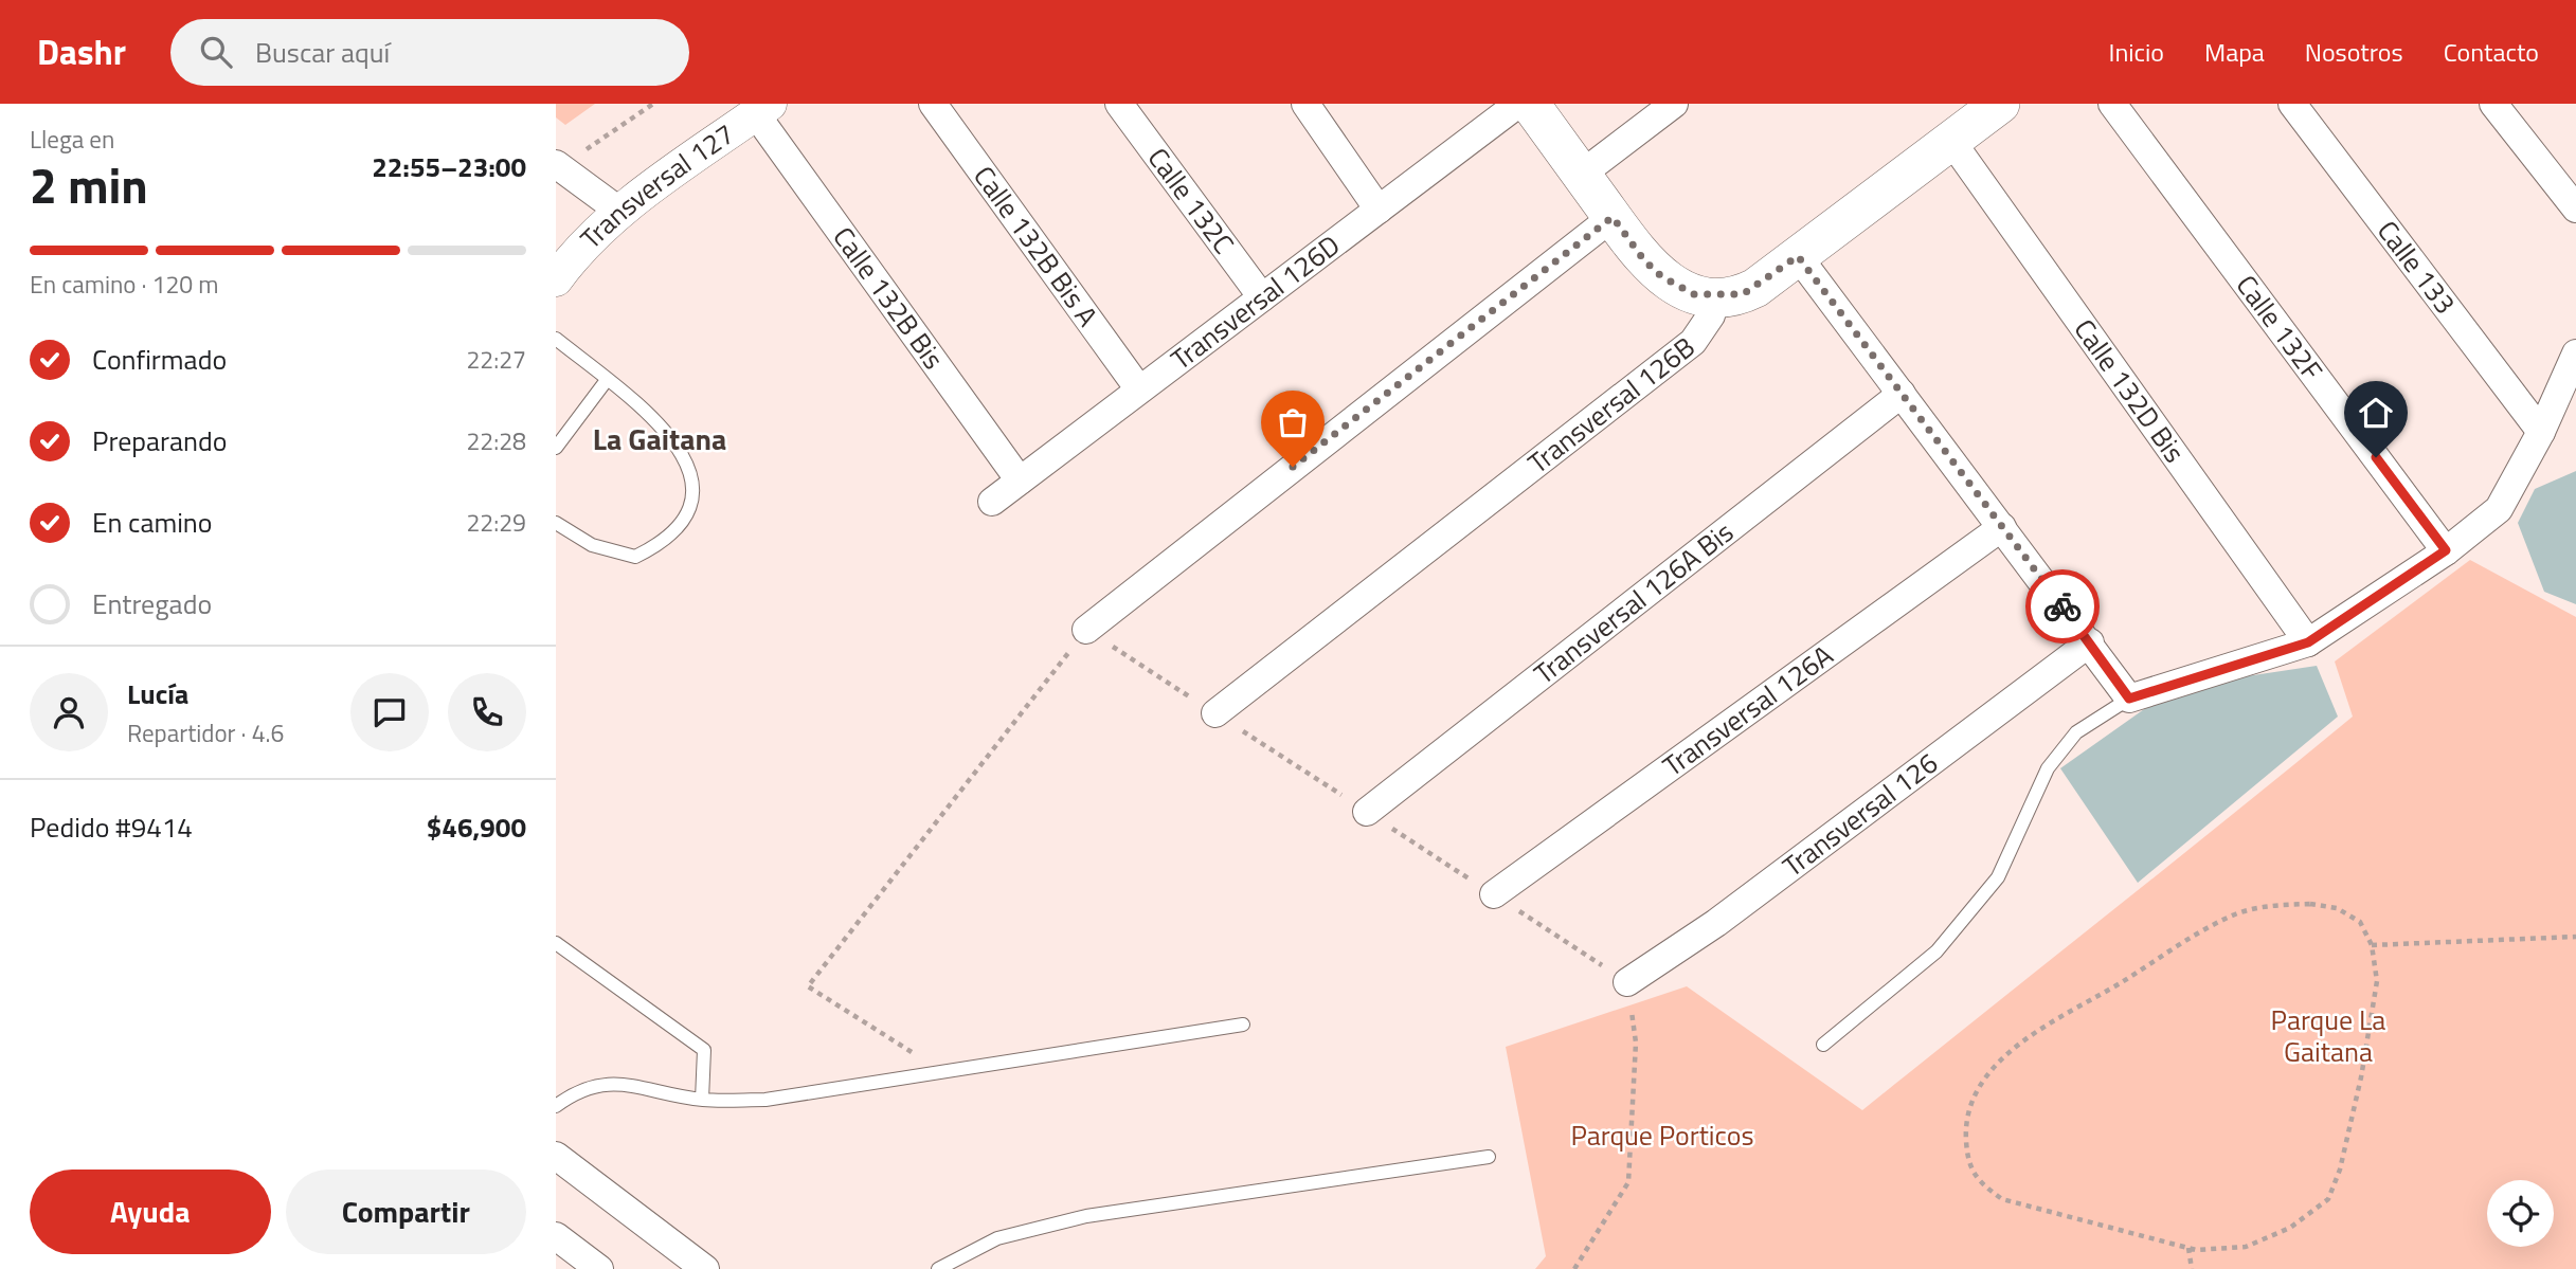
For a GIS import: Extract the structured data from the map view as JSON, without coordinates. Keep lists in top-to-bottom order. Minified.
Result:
{"streets":{"street":["Transversal 127","Calle 132C","Calle 132B Bis A","Calle 133","Calle 132B Bis","Transversal 126D","Calle 132F","Calle 132D Bis","Transversal 126B","Transversal 126A Bis","Transversal 126A","Transversal 126"]},"crossings":[["Transversal 127","Calle 132B Bis"],["Calle 132C","Transversal 126D"],["Calle 132B Bis A","Transversal 126D"],["Calle 132B Bis","Transversal 126D"]],"districts":["La Gaitana"],"parks":["Parque La Gaitana","Parque Porticos"],"page":{"header":"Dashr","search":"Buscar aquí","nav":["Inicio","Mapa","Nosotros","Contacto"],"heading":["2 min","Llega en","22:55–23:00"],"panel":["Lucía","Repartidor · 4.6","Pedido #9414","$46,900"],"bar":"En camino · 120 m","list":[["Confirmado","22:27"],["Preparando","22:28"],["En camino","22:29"],"Entregado"],"buttons":["Ayuda","Compartir"]}}
